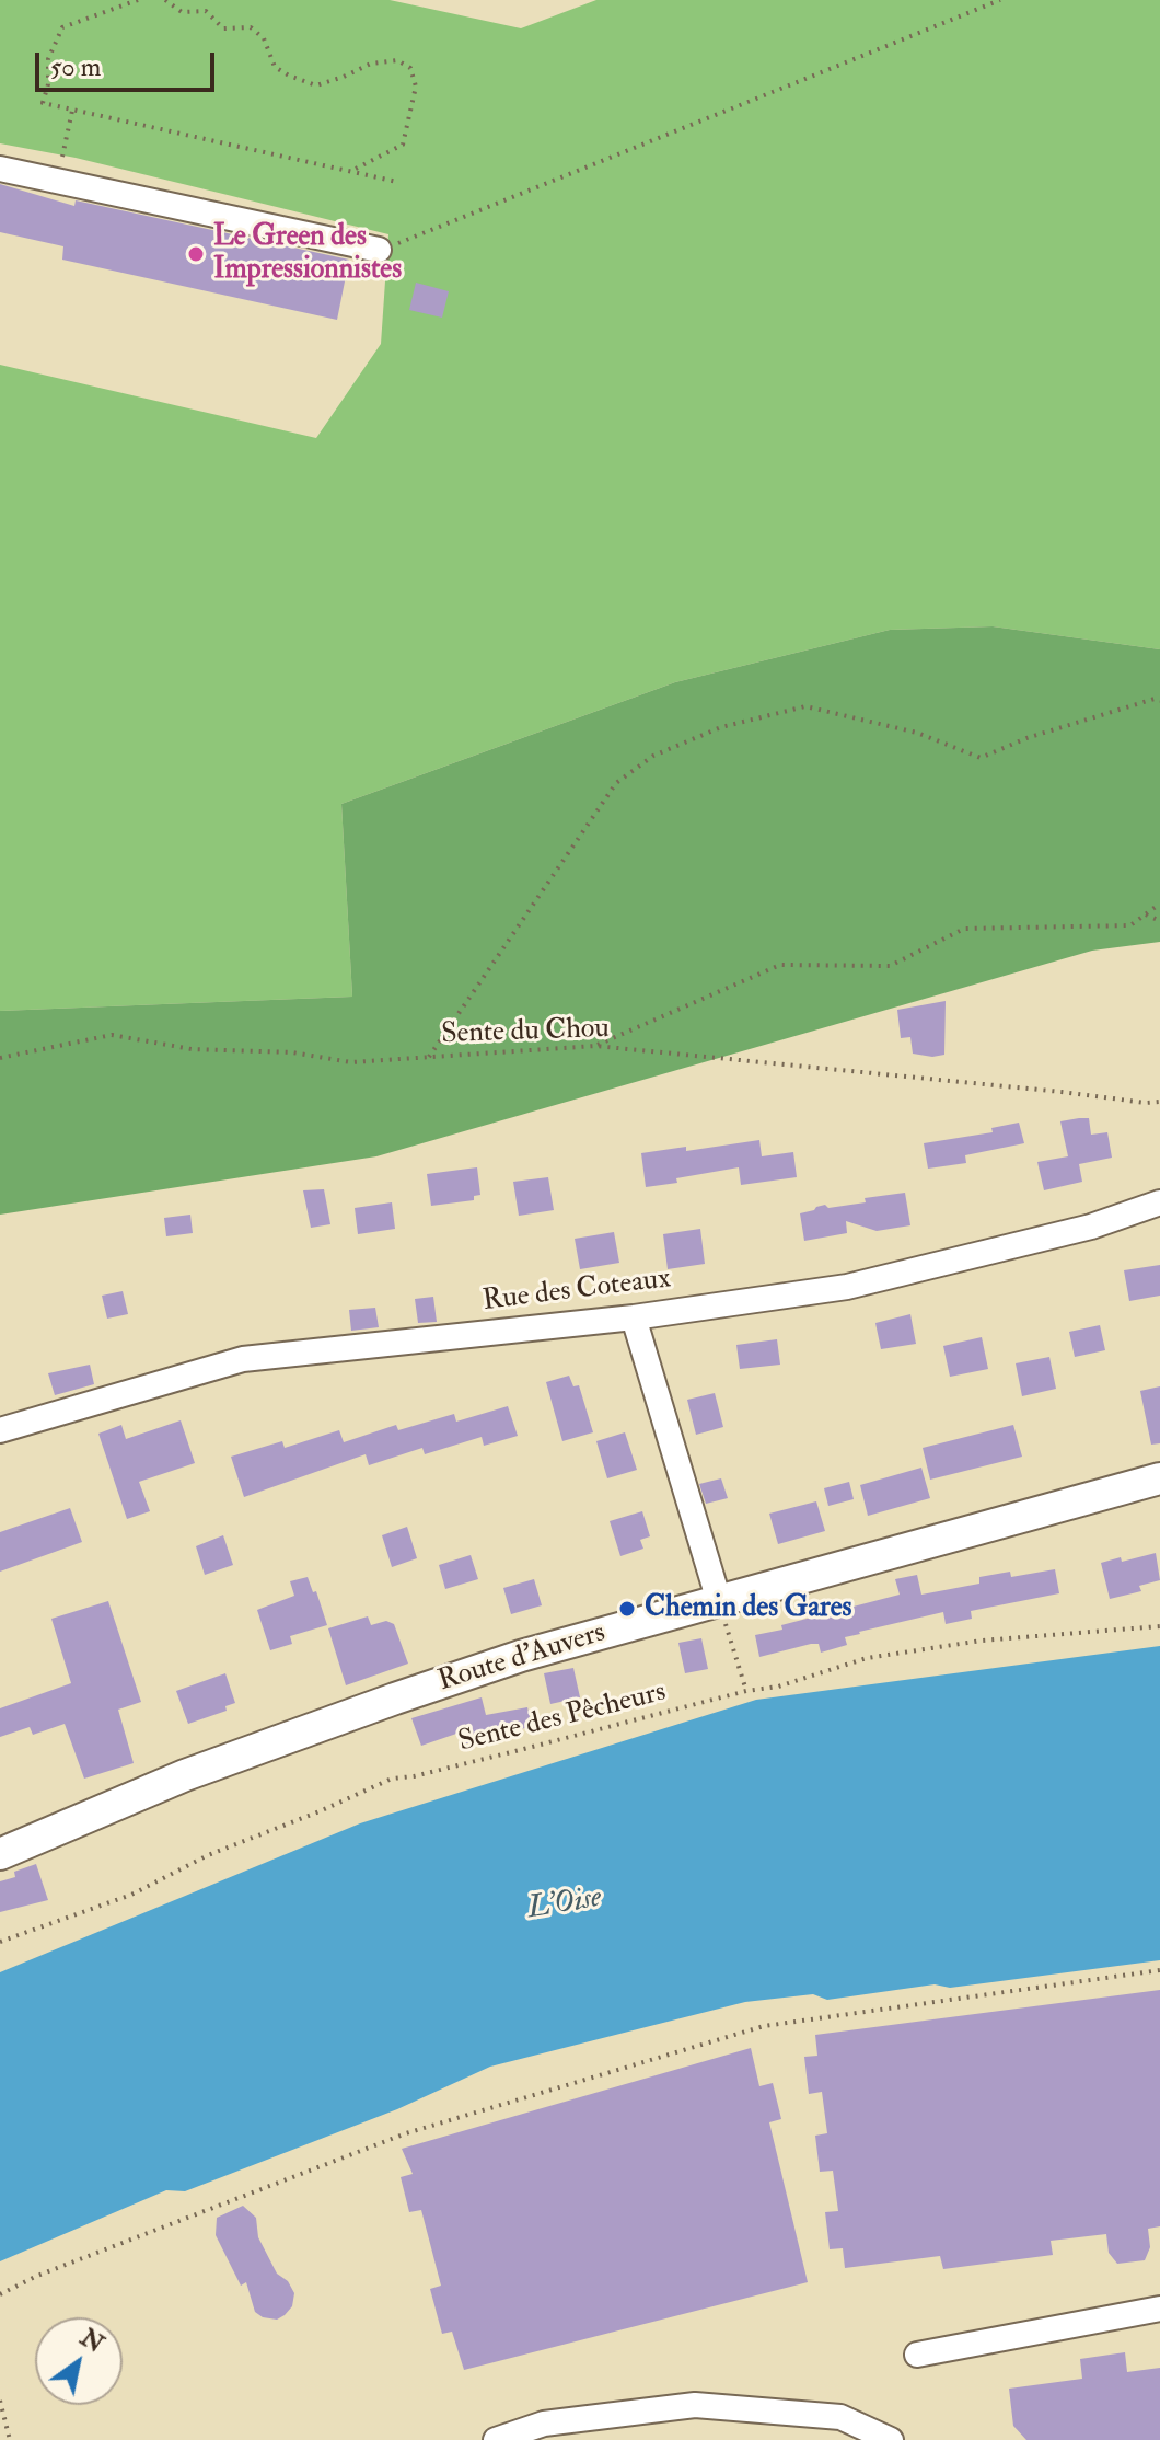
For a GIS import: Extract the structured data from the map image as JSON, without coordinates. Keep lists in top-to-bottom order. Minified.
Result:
{"streets":{"main road":["Route d'Auvers"],"street":["Rue des Coteaux"],"path":["Sente du Chou","Sente des Pêcheurs"]},"water":["L'Oise"],"places":["Le Green des Impressionnistes","Chemin des Gares"],"scale_bar":"50 m","north":"top right"}
